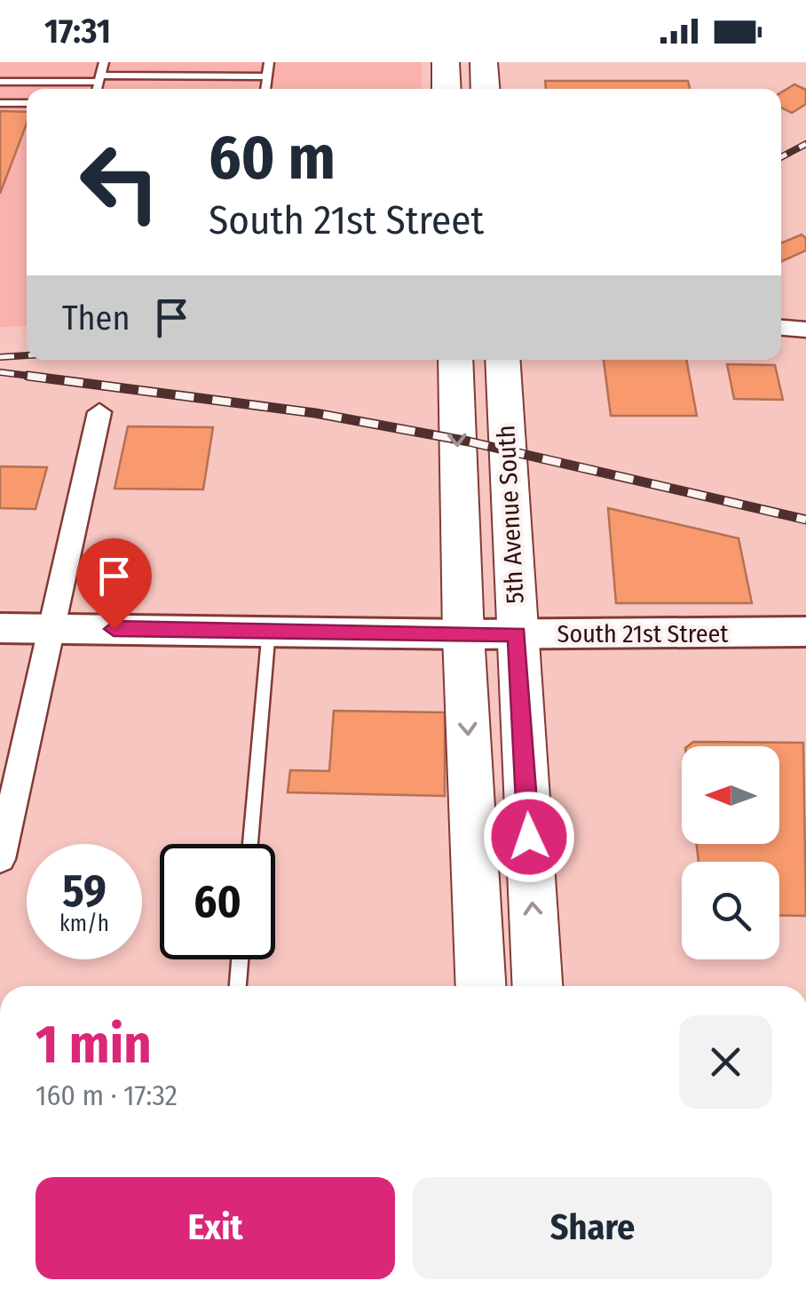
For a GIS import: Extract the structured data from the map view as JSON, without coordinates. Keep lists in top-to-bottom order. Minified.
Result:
{"streets":{"main road":["5th Avenue South","South 21st Street"]},"crossings":[["5th Avenue South","South 21st Street"]],"north":"left","page":{"status":"17:31","turn":["60 m","South 21st Street"],"then":"Then","speed":"59 km/h","limit":"60","heading":["1 min","160 m · 17:32"],"buttons":["Exit","Share"]}}
